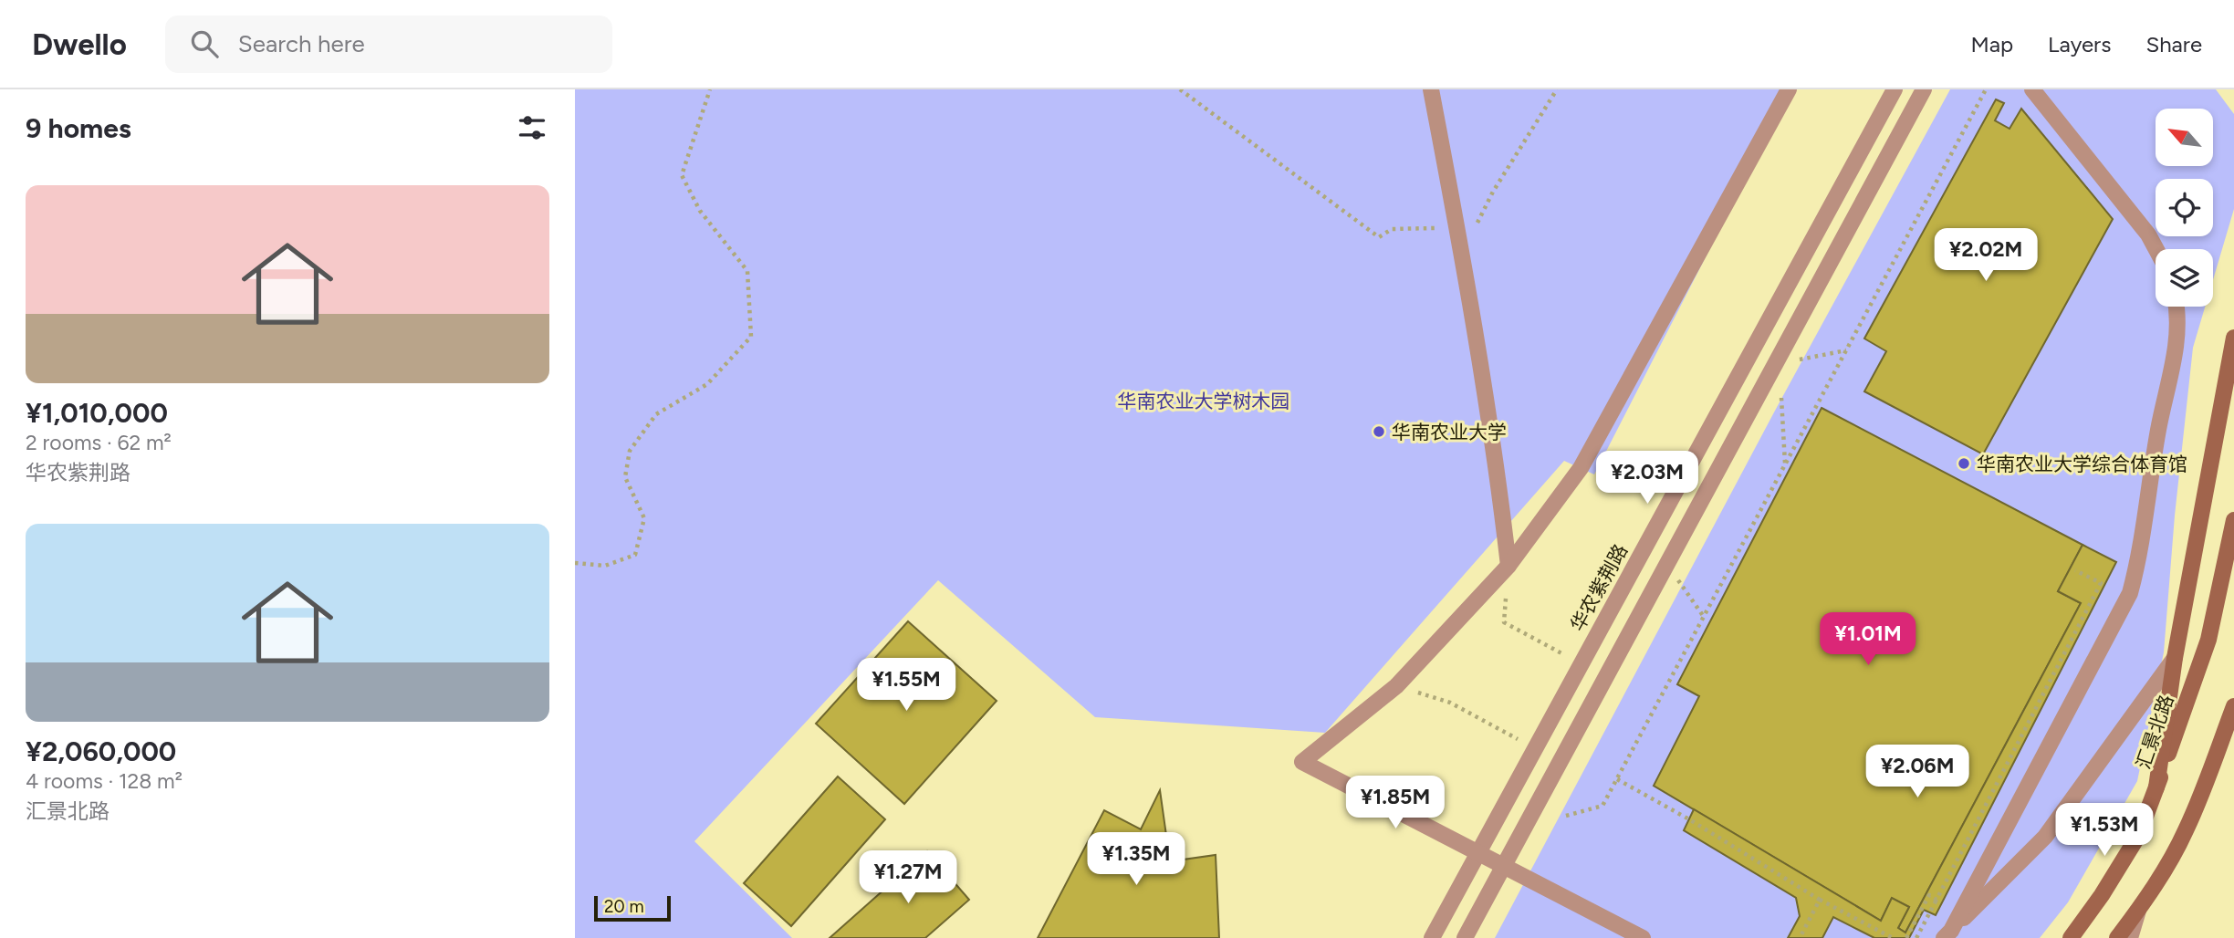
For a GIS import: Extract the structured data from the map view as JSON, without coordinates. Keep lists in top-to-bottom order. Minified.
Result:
{"streets":{"street":["华农紫荆路","汇景北路"]},"parks":["华南农业大学树木园"],"places":["华南农业大学","华南农业大学综合体育馆"],"scale_bar":"20 m","north":"top left","page":{"header":"Dwello","search":"Search here","nav":["Map","Layers","Share"],"heading":"9 homes","list":[{"name":"¥1,010,000","note":"2 rooms · 62 m² · 华农紫荆路"},{"name":"¥2,060,000","note":"4 rooms · 128 m² · 汇景北路"}],"price":["¥2.02M","¥2.03M","¥1.01M","¥1.55M","¥2.06M","¥1.85M","¥1.53M","¥1.35M","¥1.27M"],"scale":"20 m"}}
